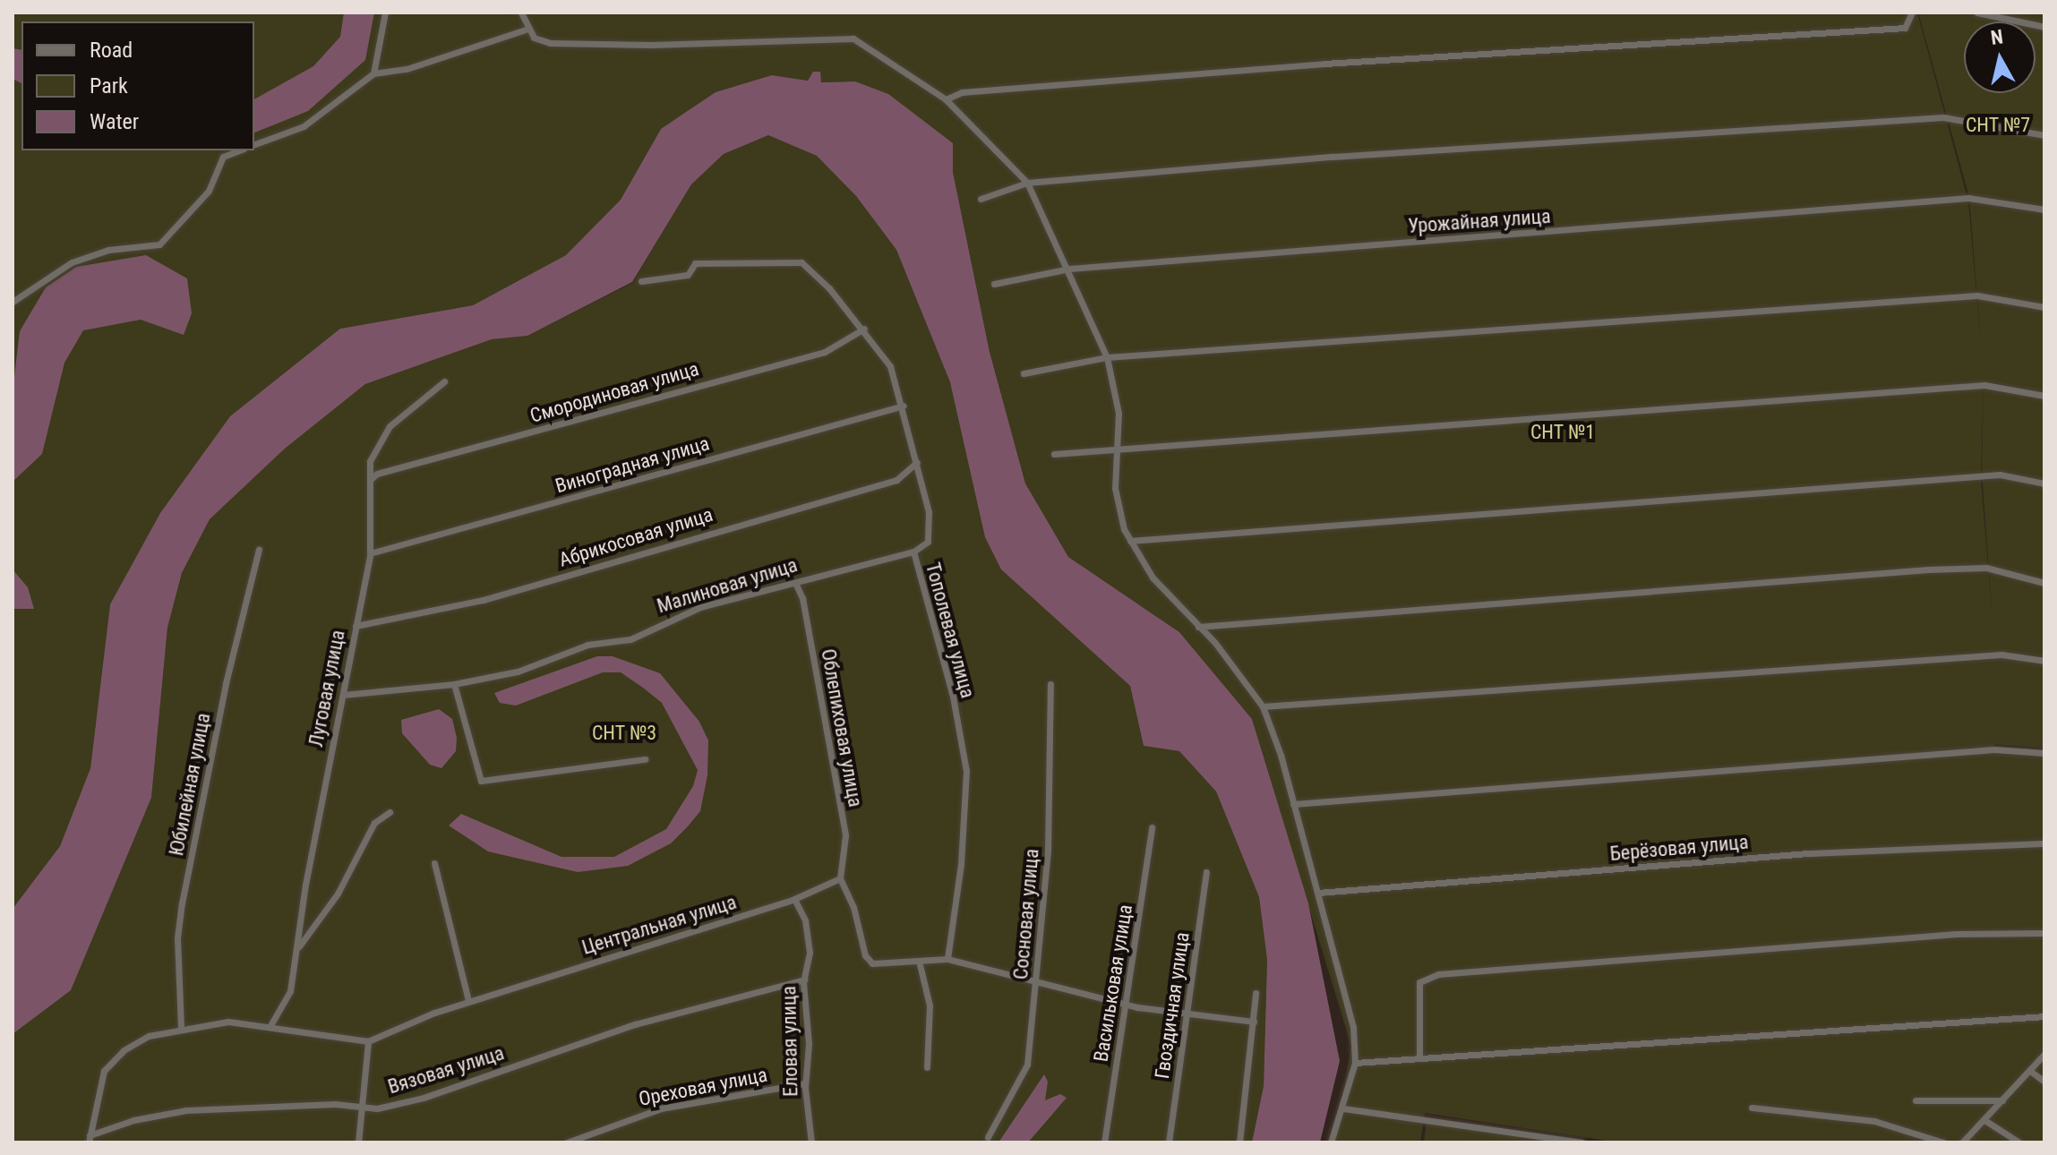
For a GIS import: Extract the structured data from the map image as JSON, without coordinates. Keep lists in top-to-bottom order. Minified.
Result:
{"streets":{"street":["Урожайная улица","Смородиновая улица","Виноградная улица","Абрикосовая улица","Малиновая улица","Тополевая улица","Луговая улица","Облепиховая улица","Юбилейная улица","Берёзовая улица","Сосновая улица","Центральная улица","Васильковая улица","Гвоздичная улица","Еловая улица","Вязовая улица","Ореховая улица"]},"crossings":[["Смородиновая улица","Тополевая улица"],["Смородиновая улица","Луговая улица"],["Виноградная улица","Тополевая улица"],["Виноградная улица","Луговая улица"],["Абрикосовая улица","Тополевая улица"],["Абрикосовая улица","Луговая улица"],["Малиновая улица","Тополевая улица"],["Малиновая улица","Луговая улица"],["Малиновая улица","Облепиховая улица"],["Облепиховая улица","Центральная улица"],["Центральная улица","Еловая улица"],["Еловая улица","Вязовая улица"],["Еловая улица","Ореховая улица"]],"parks":["СНТ №7","СНТ №1","СНТ №3"],"legend":["Road","Park","Water"],"north":"top"}
